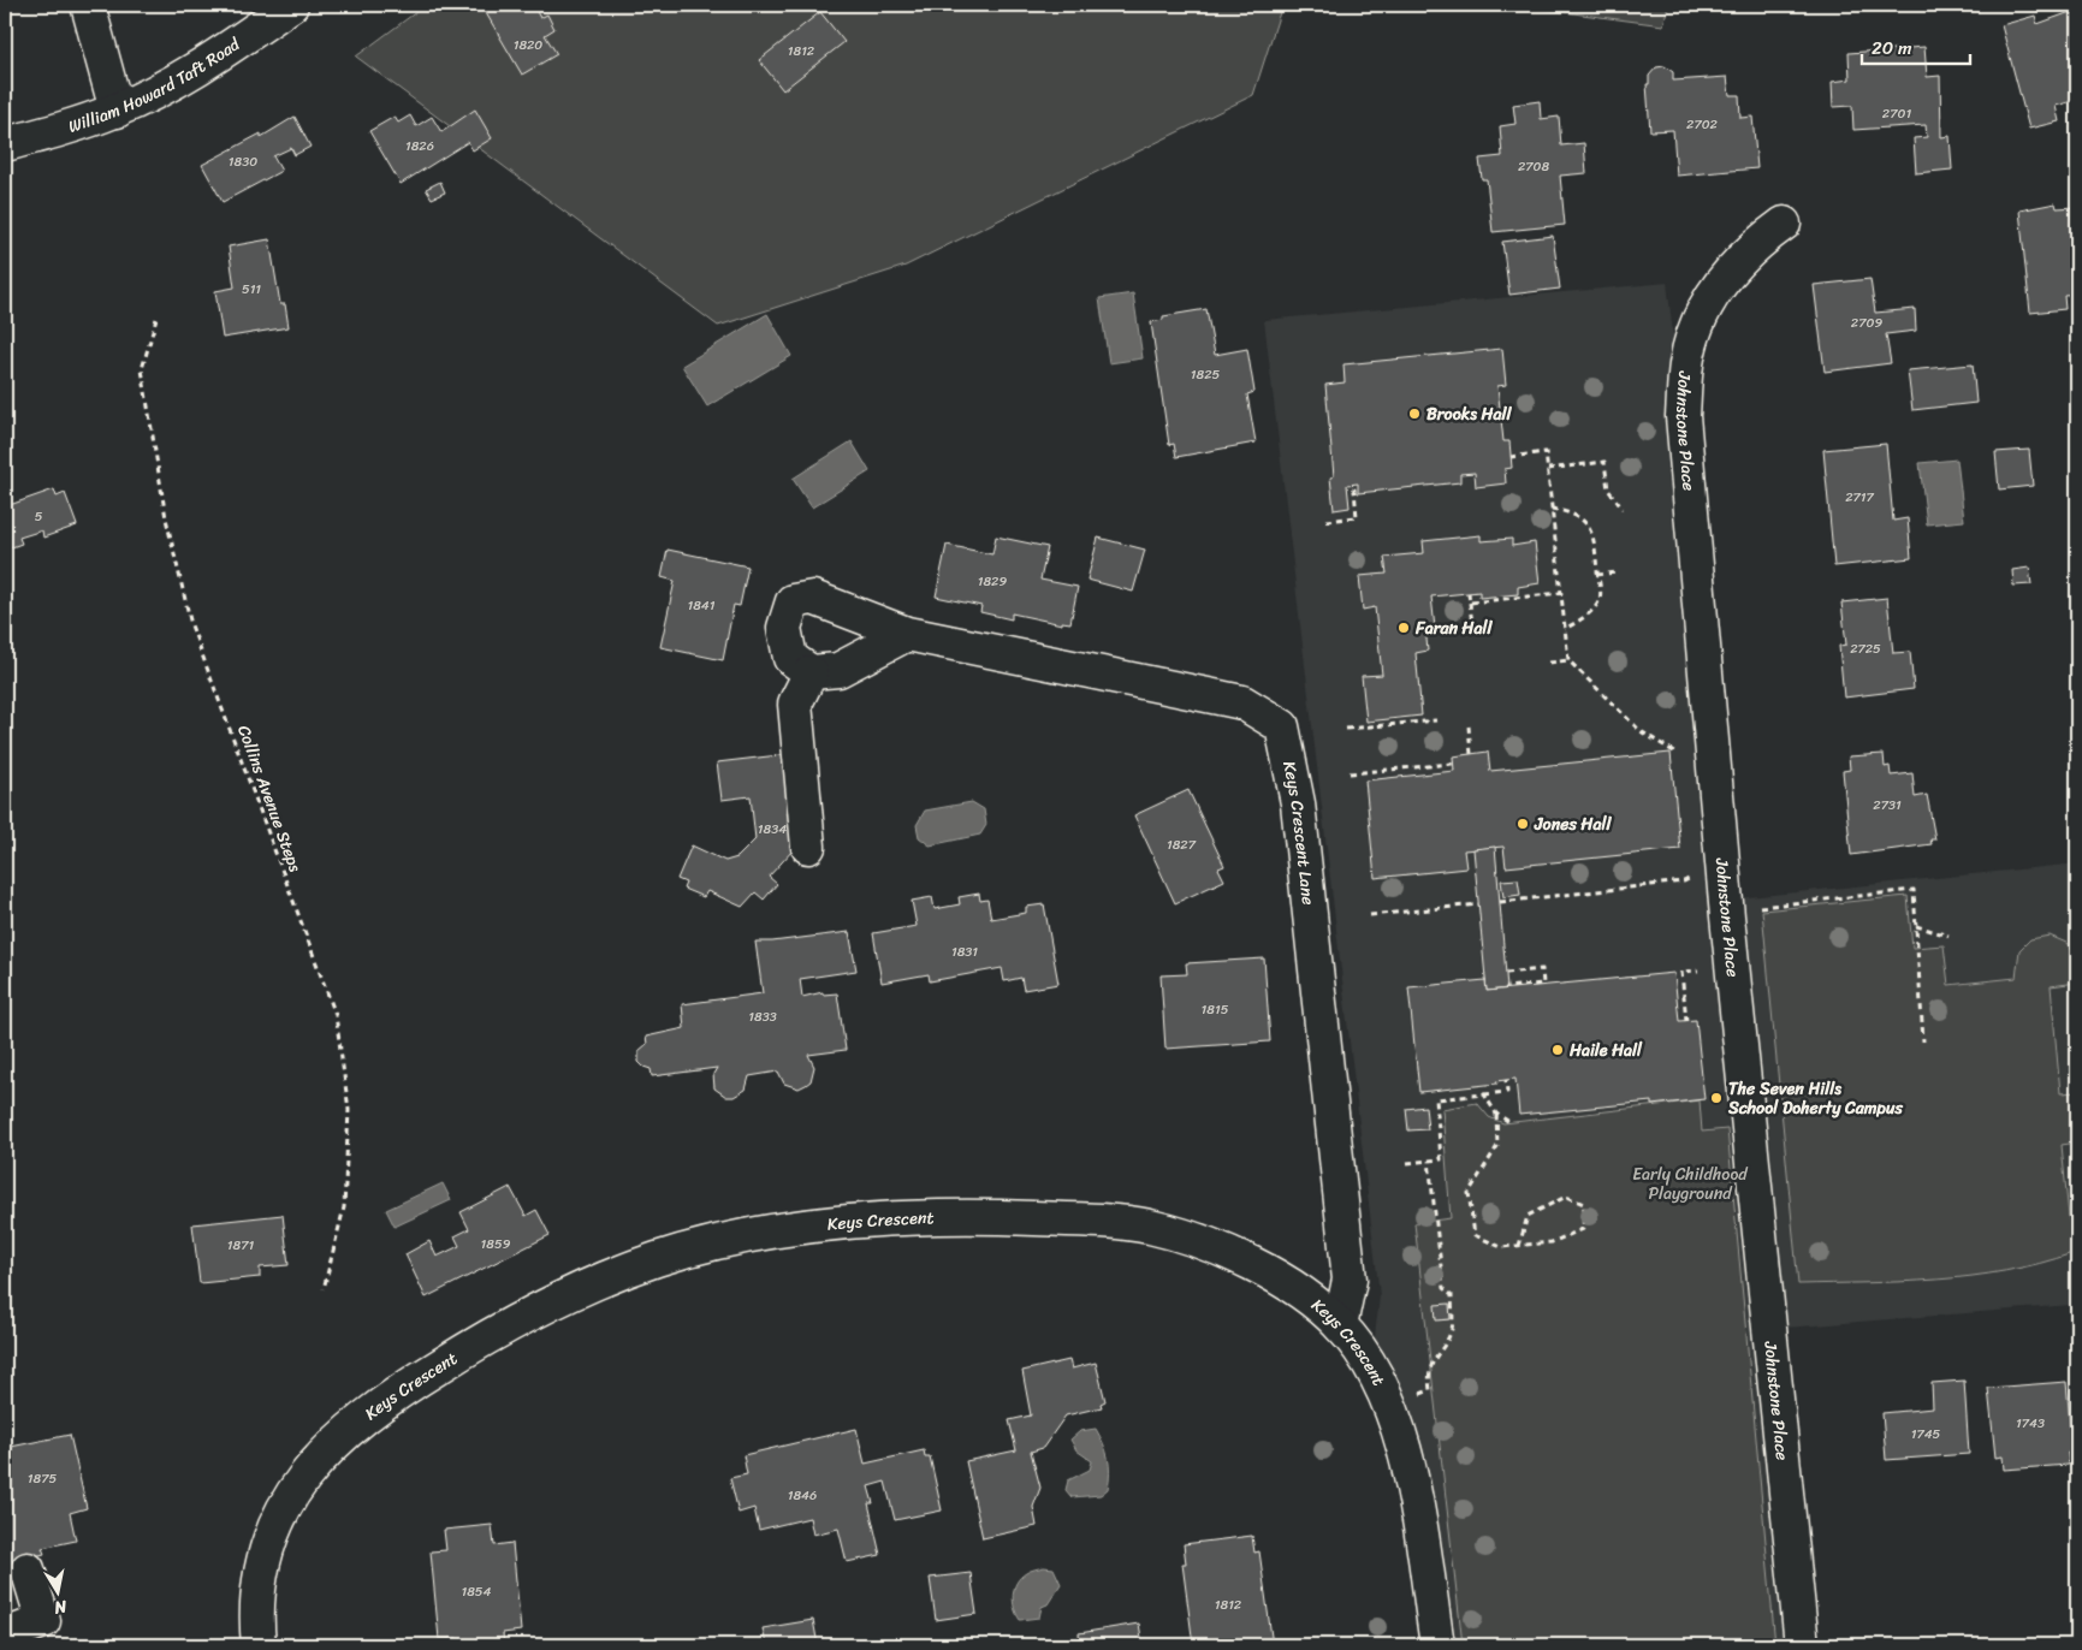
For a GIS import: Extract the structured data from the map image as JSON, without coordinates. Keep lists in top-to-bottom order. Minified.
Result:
{"streets":{"street":["William Howard Taft Road","Johnstone Place","Keys Crescent Lane","Keys Crescent"],"path":["Collins Avenue Steps"]},"crossings":[["Keys Crescent Lane","Keys Crescent"]],"parks":["Early Childhood Playground"],"places":["Brooks Hall","Faran Hall","Jones Hall","Haile Hall","The Seven Hills School Doherty Campus"],"house_numbers":["1820","1812","2701","2702","1826","1830","2708","511","2709","1825","2717","5","1829","1841","2725","2731","1834","1827","1831","1815","1833","1859","1871","1743","1745","1875","1846","1854","1812"],"scale_bar":"20 m","north":"bottom"}
